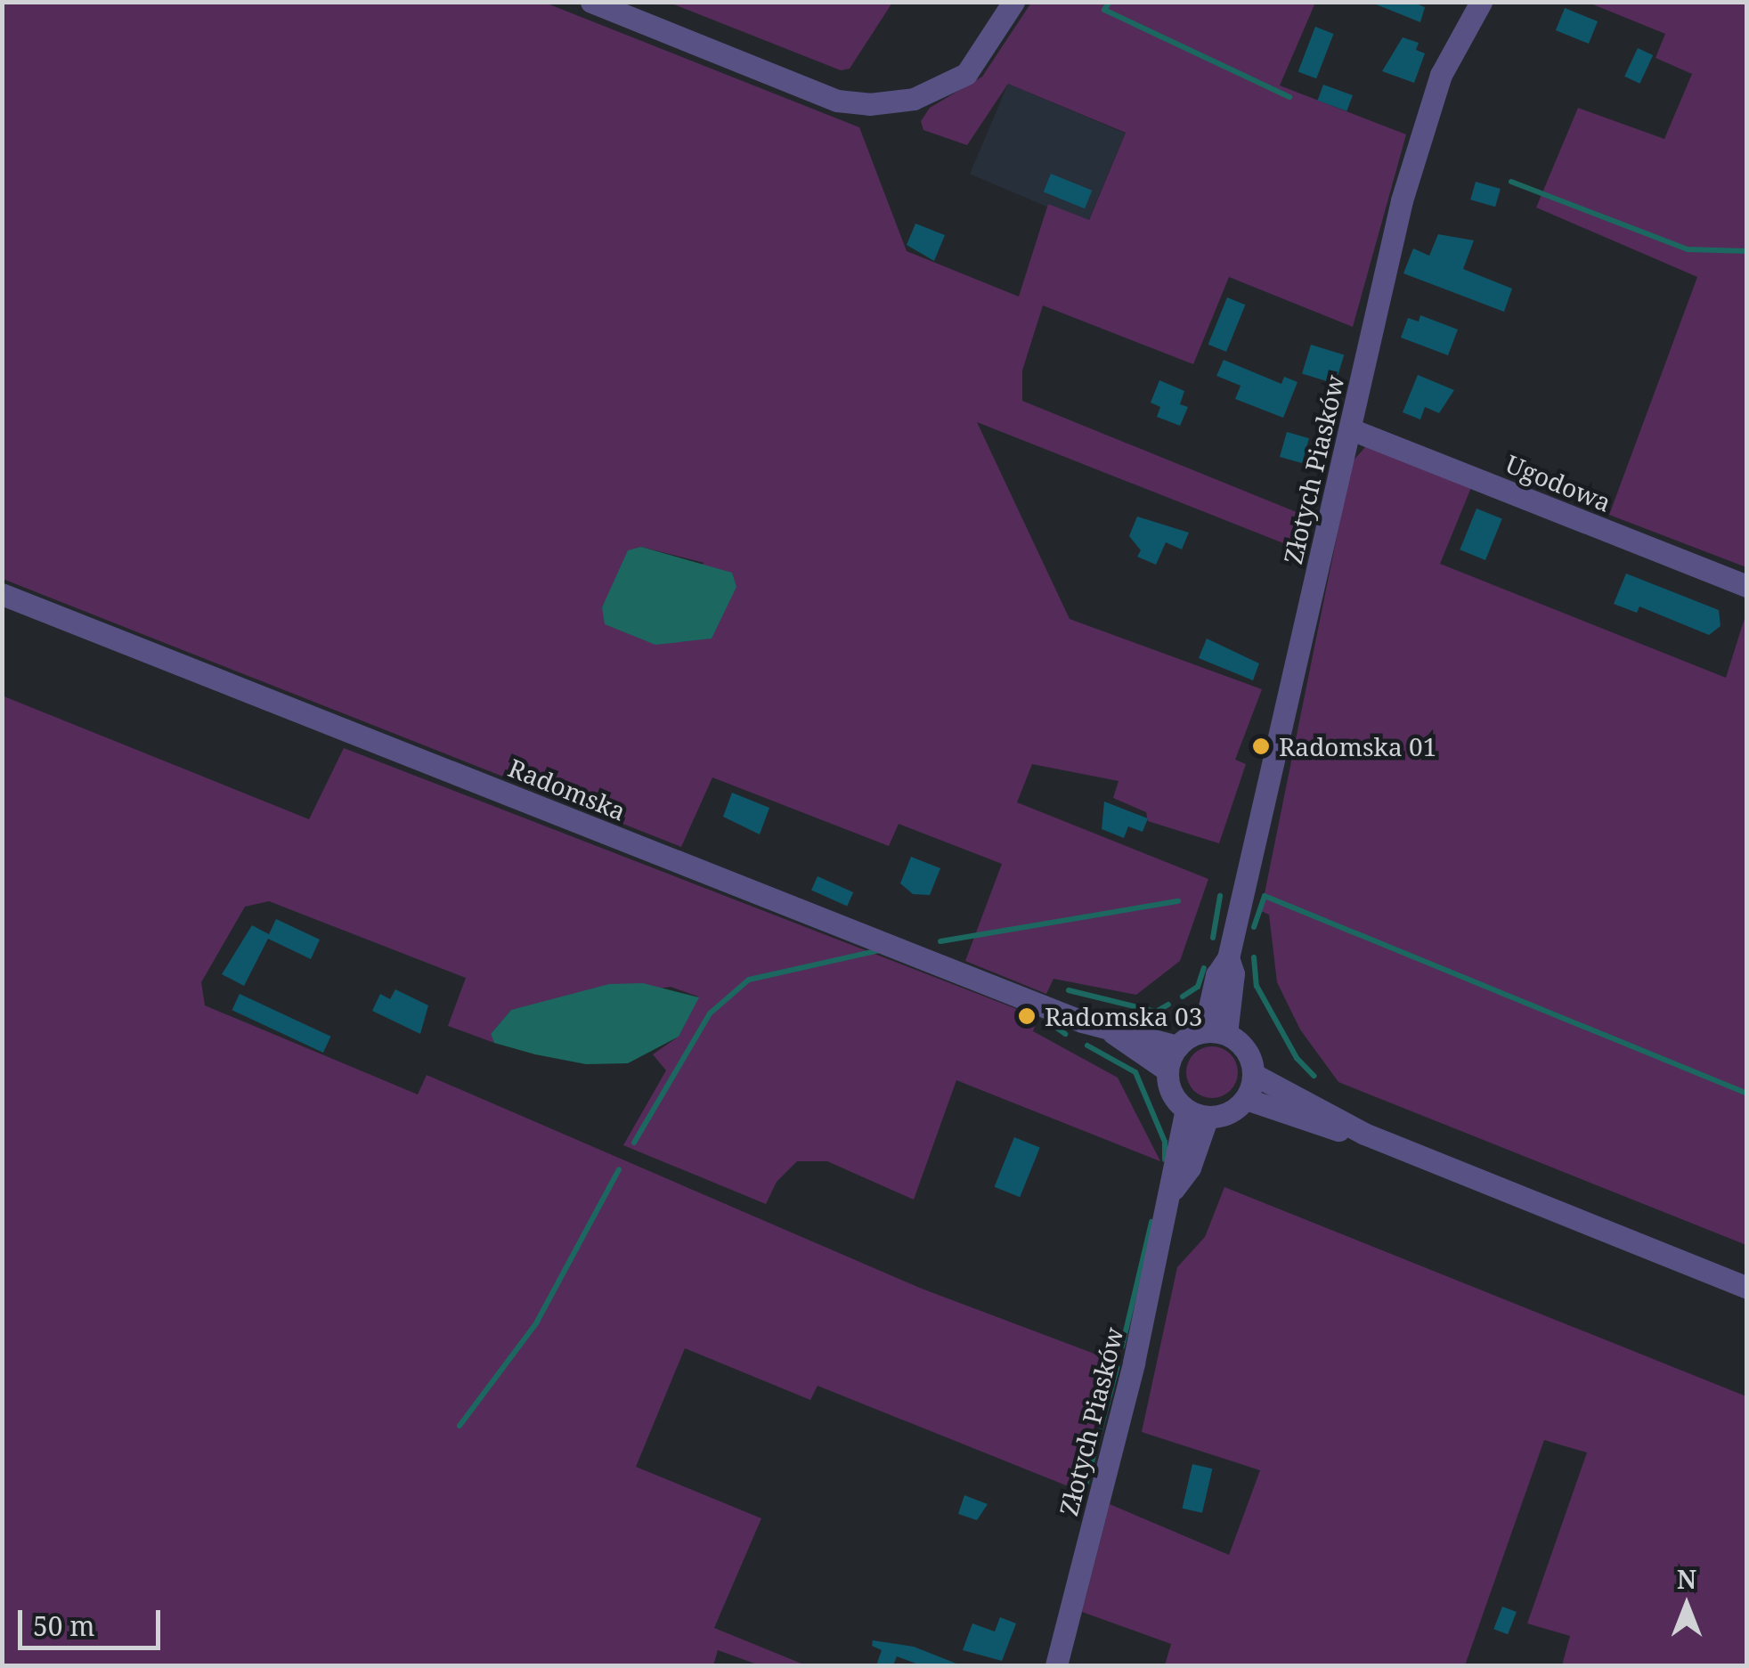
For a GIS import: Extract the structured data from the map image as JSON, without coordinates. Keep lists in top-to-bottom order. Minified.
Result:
{"streets":{"street":["Złotych Piasków","Ugodowa","Radomska"]},"crossings":[["Złotych Piasków","Ugodowa"],["Złotych Piasków","Radomska"]],"places":["Radomska 01","Radomska 03"],"scale_bar":"50 m","north":"top"}
